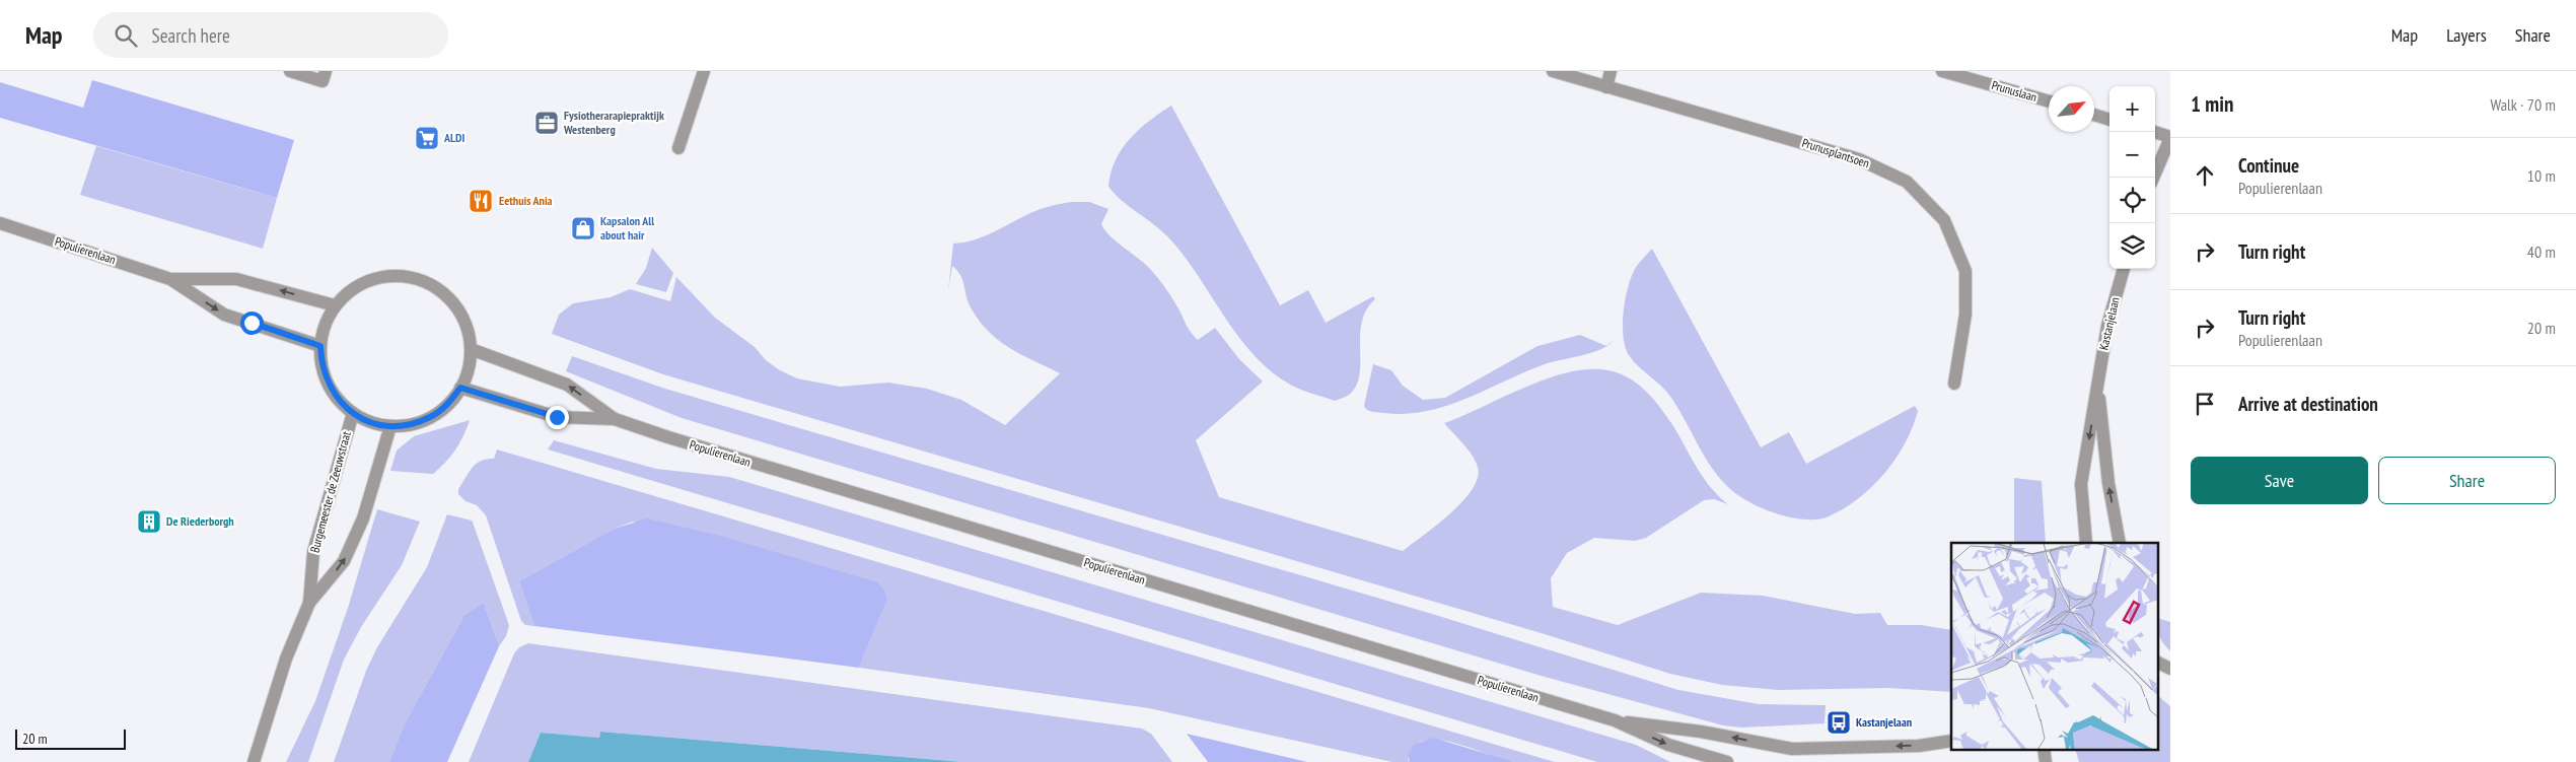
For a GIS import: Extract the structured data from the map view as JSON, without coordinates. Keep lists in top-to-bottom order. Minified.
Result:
{"streets":{"street":["Prunuslaan","Prunusplantsoen","Populierenlaan","Kastanjelaan","Burgemeester de Zeeuwstraat"]},"crossings":[["Populierenlaan","Burgemeester de Zeeuwstraat"]],"places":{"office":["Fysiotherarapiepraktijk Westenberg"],"supermarket":["ALDI"],"restaurant":["Eethuis Ania"],"shop":["Kapsalon All about hair"],"building":["De Riederborgh"],"bus stop":["Kastanjelaan"]},"scale_bar":"20 m","north":"top right","page":{"header":"Map","search":"Search here","nav":["Map","Layers","Share"],"heading":["1 min","Walk · 70 m"],"map_buttons":["+","−"],"list":[["Continue","Populierenlaan","10 m"],["Turn right","40 m"],["Turn right","Populierenlaan","20 m"],"Arrive at destination"],"buttons":["Save","Share"],"scale":"20 m"}}
